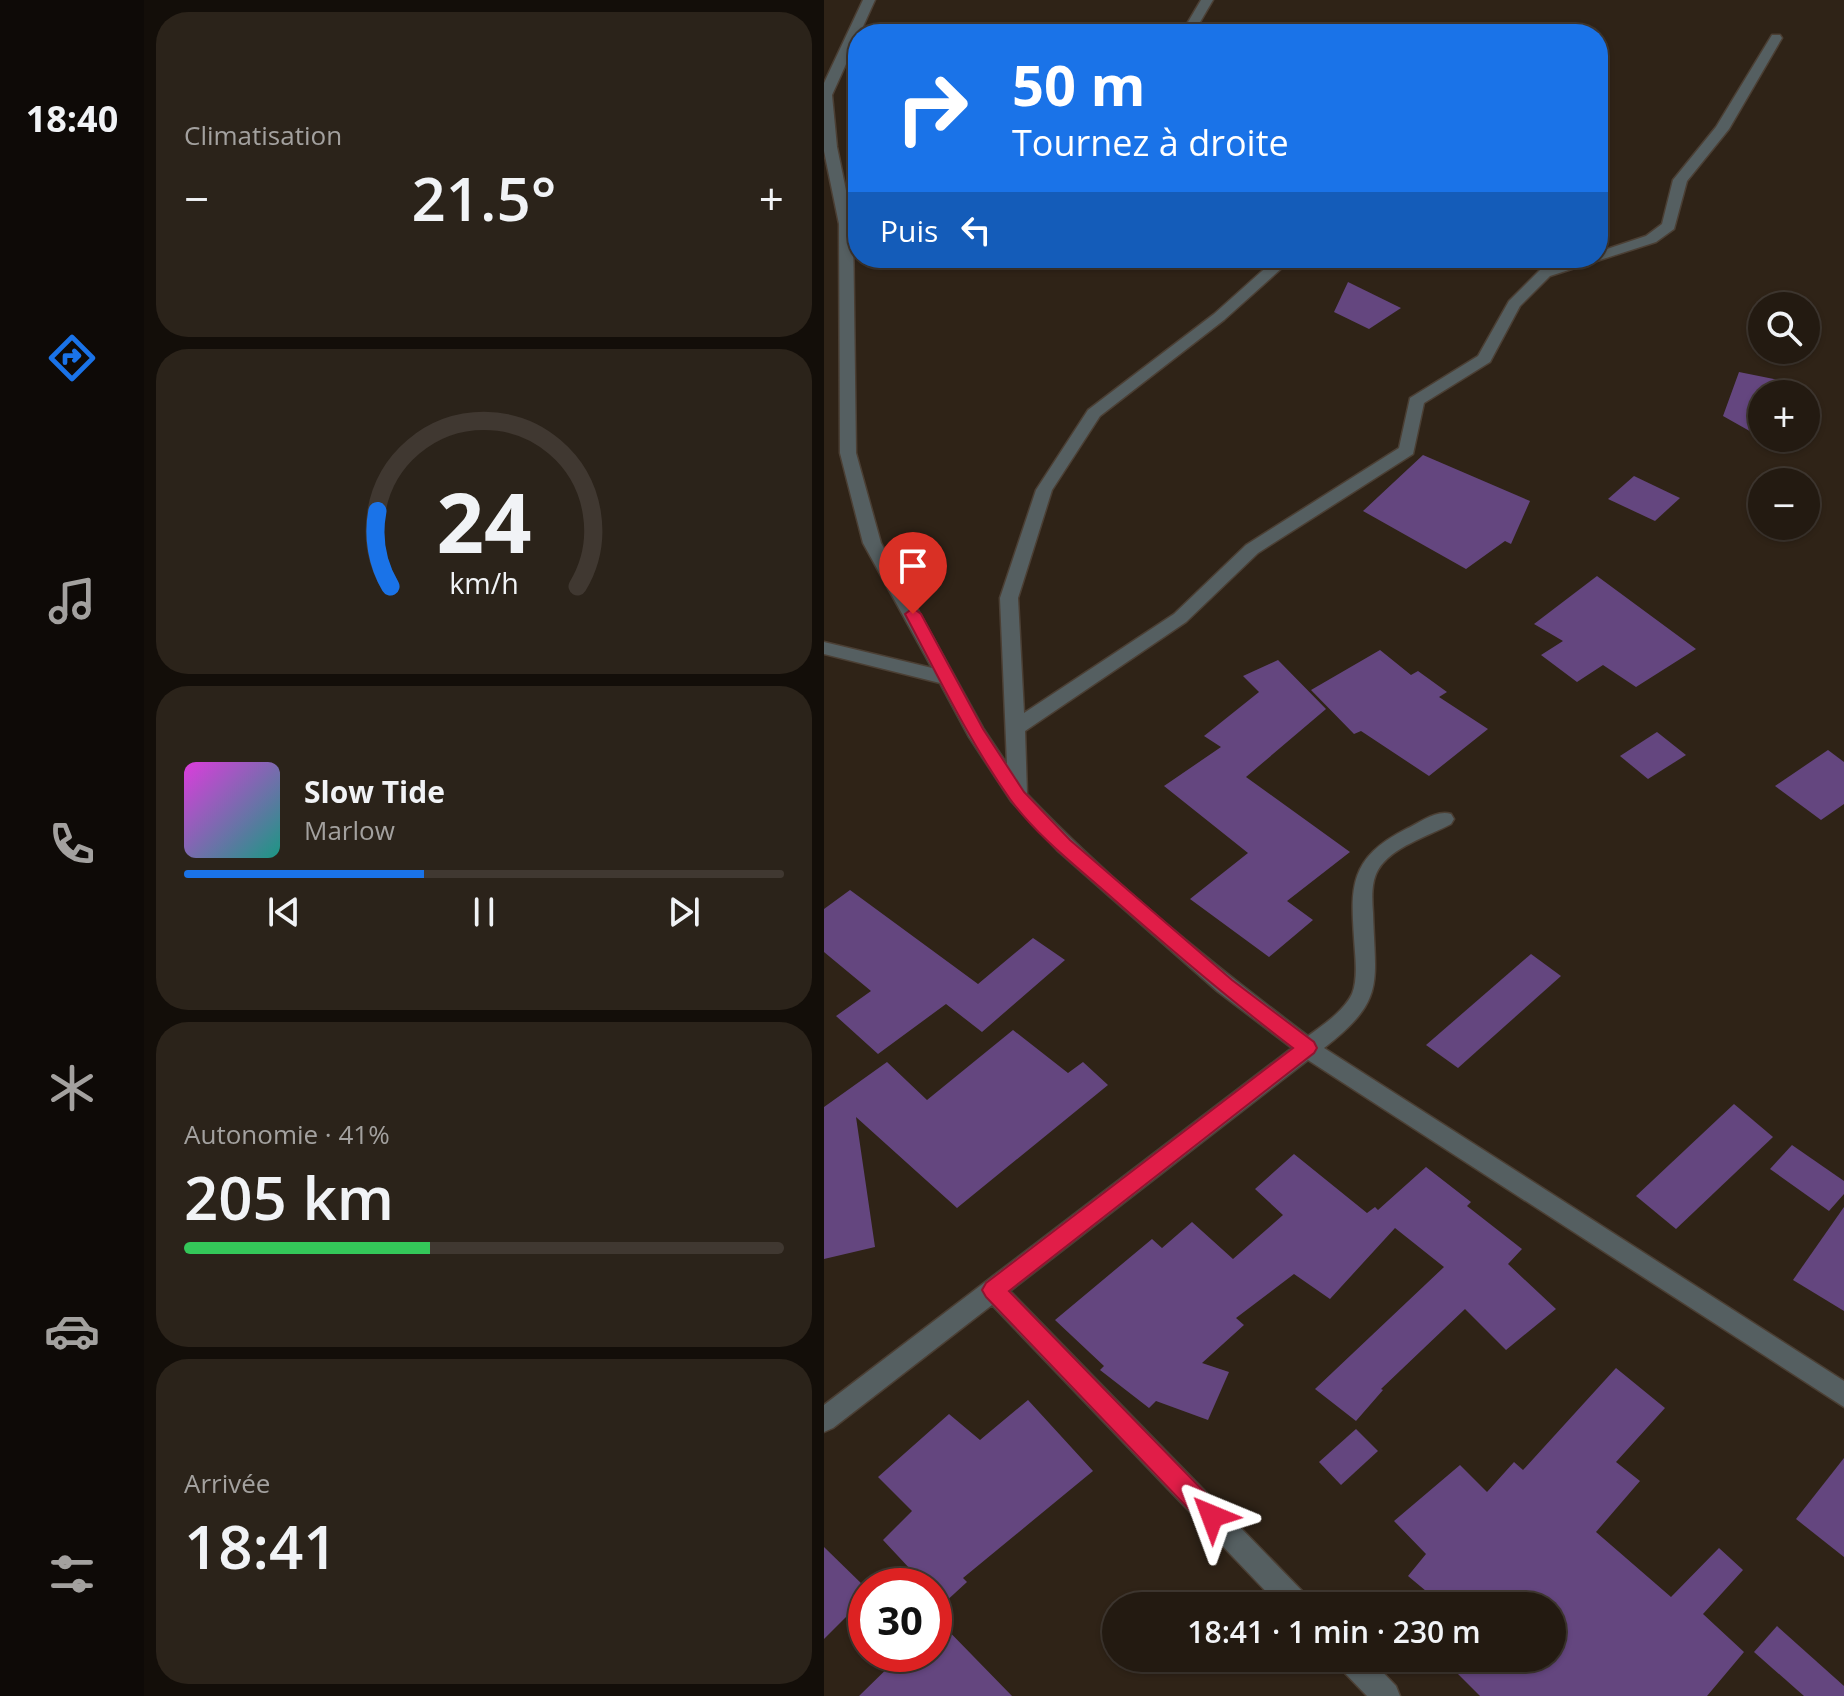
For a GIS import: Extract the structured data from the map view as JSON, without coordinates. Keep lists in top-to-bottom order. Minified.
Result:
{"page":{"tabs":"18:40","tile":["Climatisation",["Autonomie · 41%","205 km"],["Arrivée","18:41"]],"turn":["50 m","Tournez à droite"],"heat":["−","21.5°","+"],"then":"Puis","map_buttons":["+","−"],"song":["Slow Tide","Marlow"],"limit":"30","trip":"18:41 · 1 min · 230 m","gauge":["24","km/h"]}}
